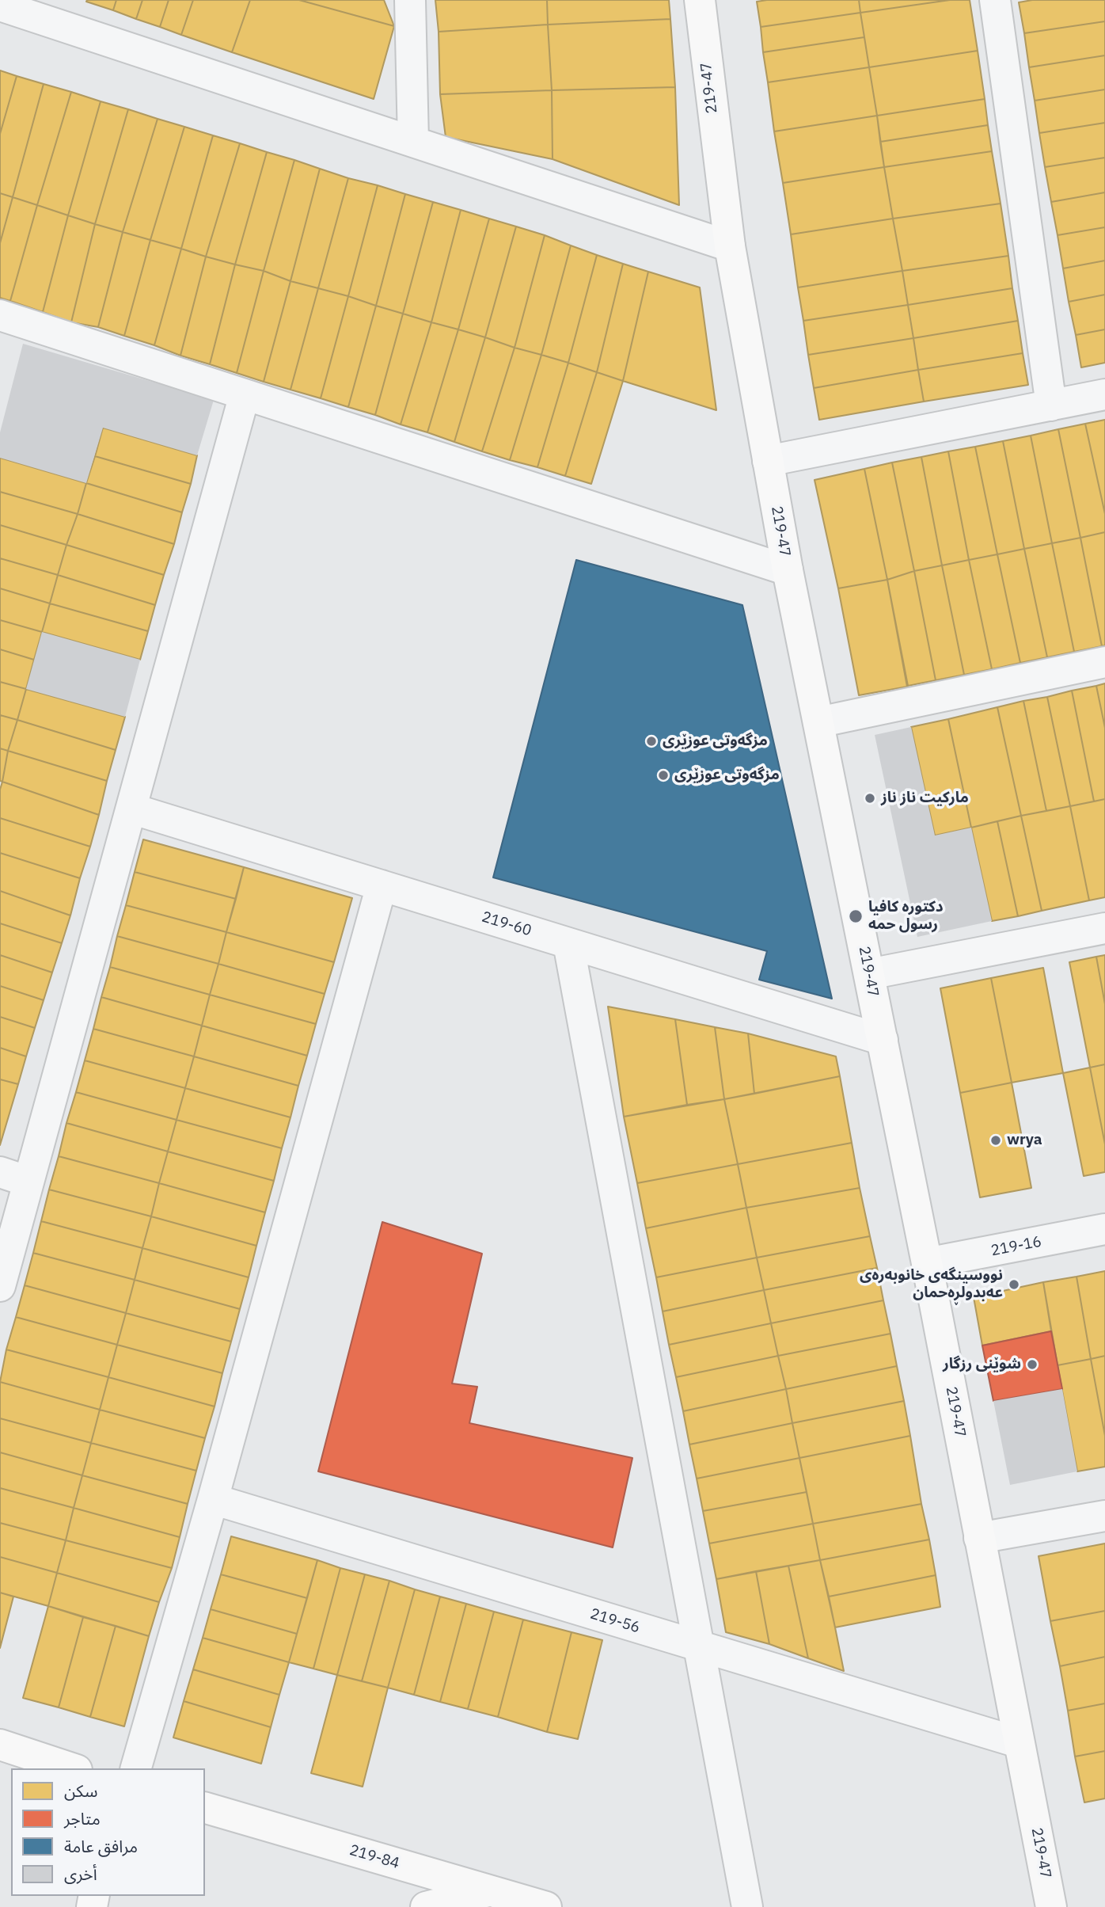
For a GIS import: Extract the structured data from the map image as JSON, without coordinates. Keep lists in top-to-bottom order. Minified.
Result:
{"streets":{"street":["219-47","219-60","219-16","219-56","219-84"]},"crossings":[["219-47","219-60"],["219-47","219-16"],["219-47","219-56"]],"places":["مزگه‌وتی عوزێری","مزگەوتی عوزێری","ماركيت ناز ناز","دکتورە کافیا رسول حمە","wrya","نووسینگەی خانوبەرەی عەبدولڕەحمان","شوێنی رزگار"],"legend":["سكن","متاجر","مرافق عامة","أخرى"]}
